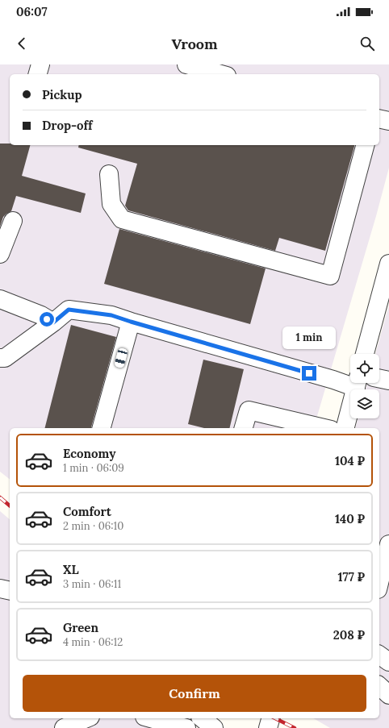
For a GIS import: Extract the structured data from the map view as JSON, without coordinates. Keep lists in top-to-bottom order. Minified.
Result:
{"page":{"status":"06:07","header":"Vroom","banner":["Pickup","Drop-off"],"bubble":"1 min","list":[{"name":"Economy","note":"1 min · 06:09","value":"104 ₽"},{"name":"Comfort","note":"2 min · 06:10","value":"140 ₽"},{"name":"XL","note":"3 min · 06:11","value":"177 ₽"},{"name":"Green","note":"4 min · 06:12","value":"208 ₽"}],"buttons":"Confirm"}}
